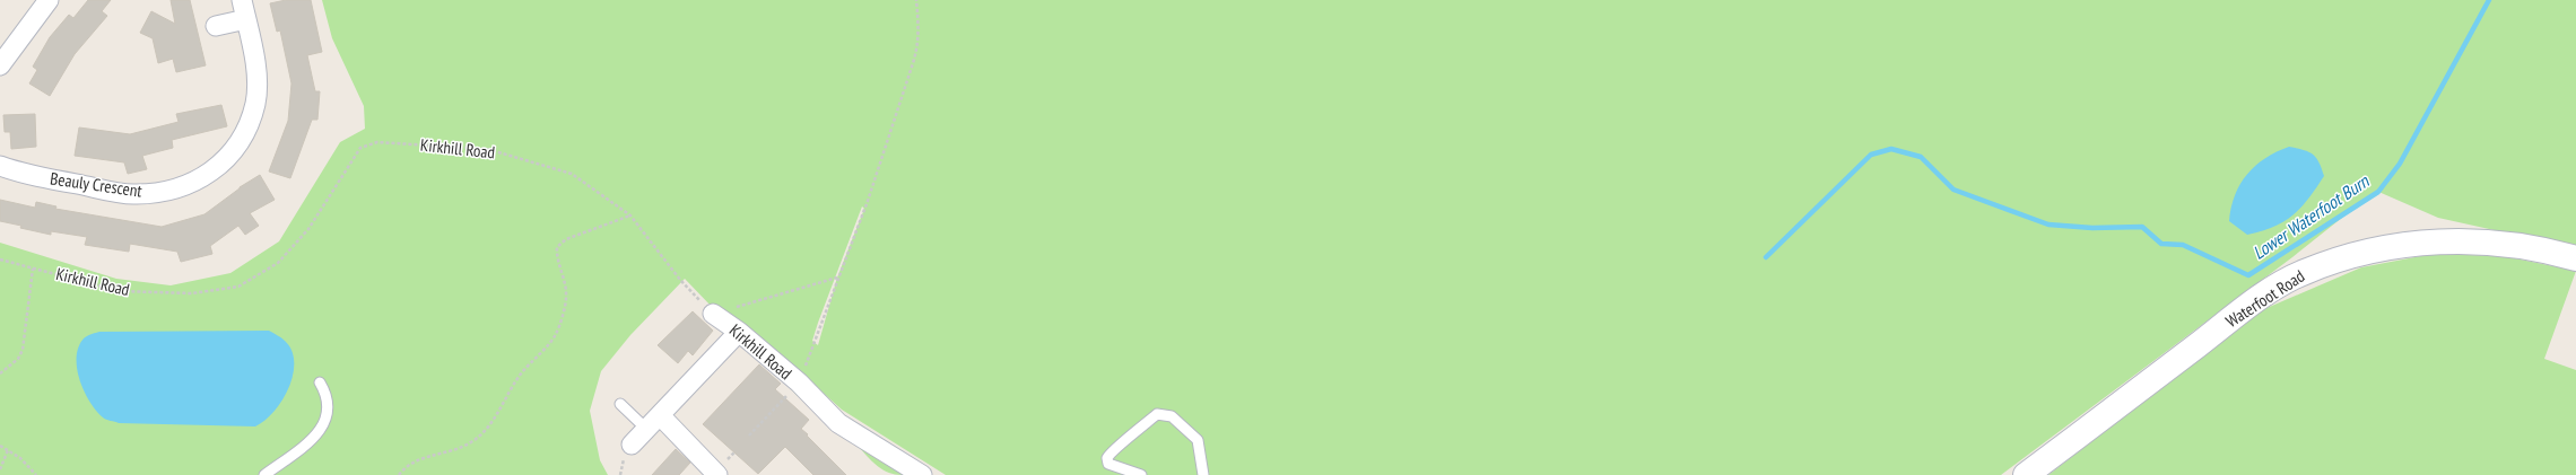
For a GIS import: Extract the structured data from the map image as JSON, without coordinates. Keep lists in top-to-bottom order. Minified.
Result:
{"streets":{"street":["Kirkhill Road","Beauly Crescent","Waterfoot Road"]},"water":["Lower Waterfoot Burn"]}
